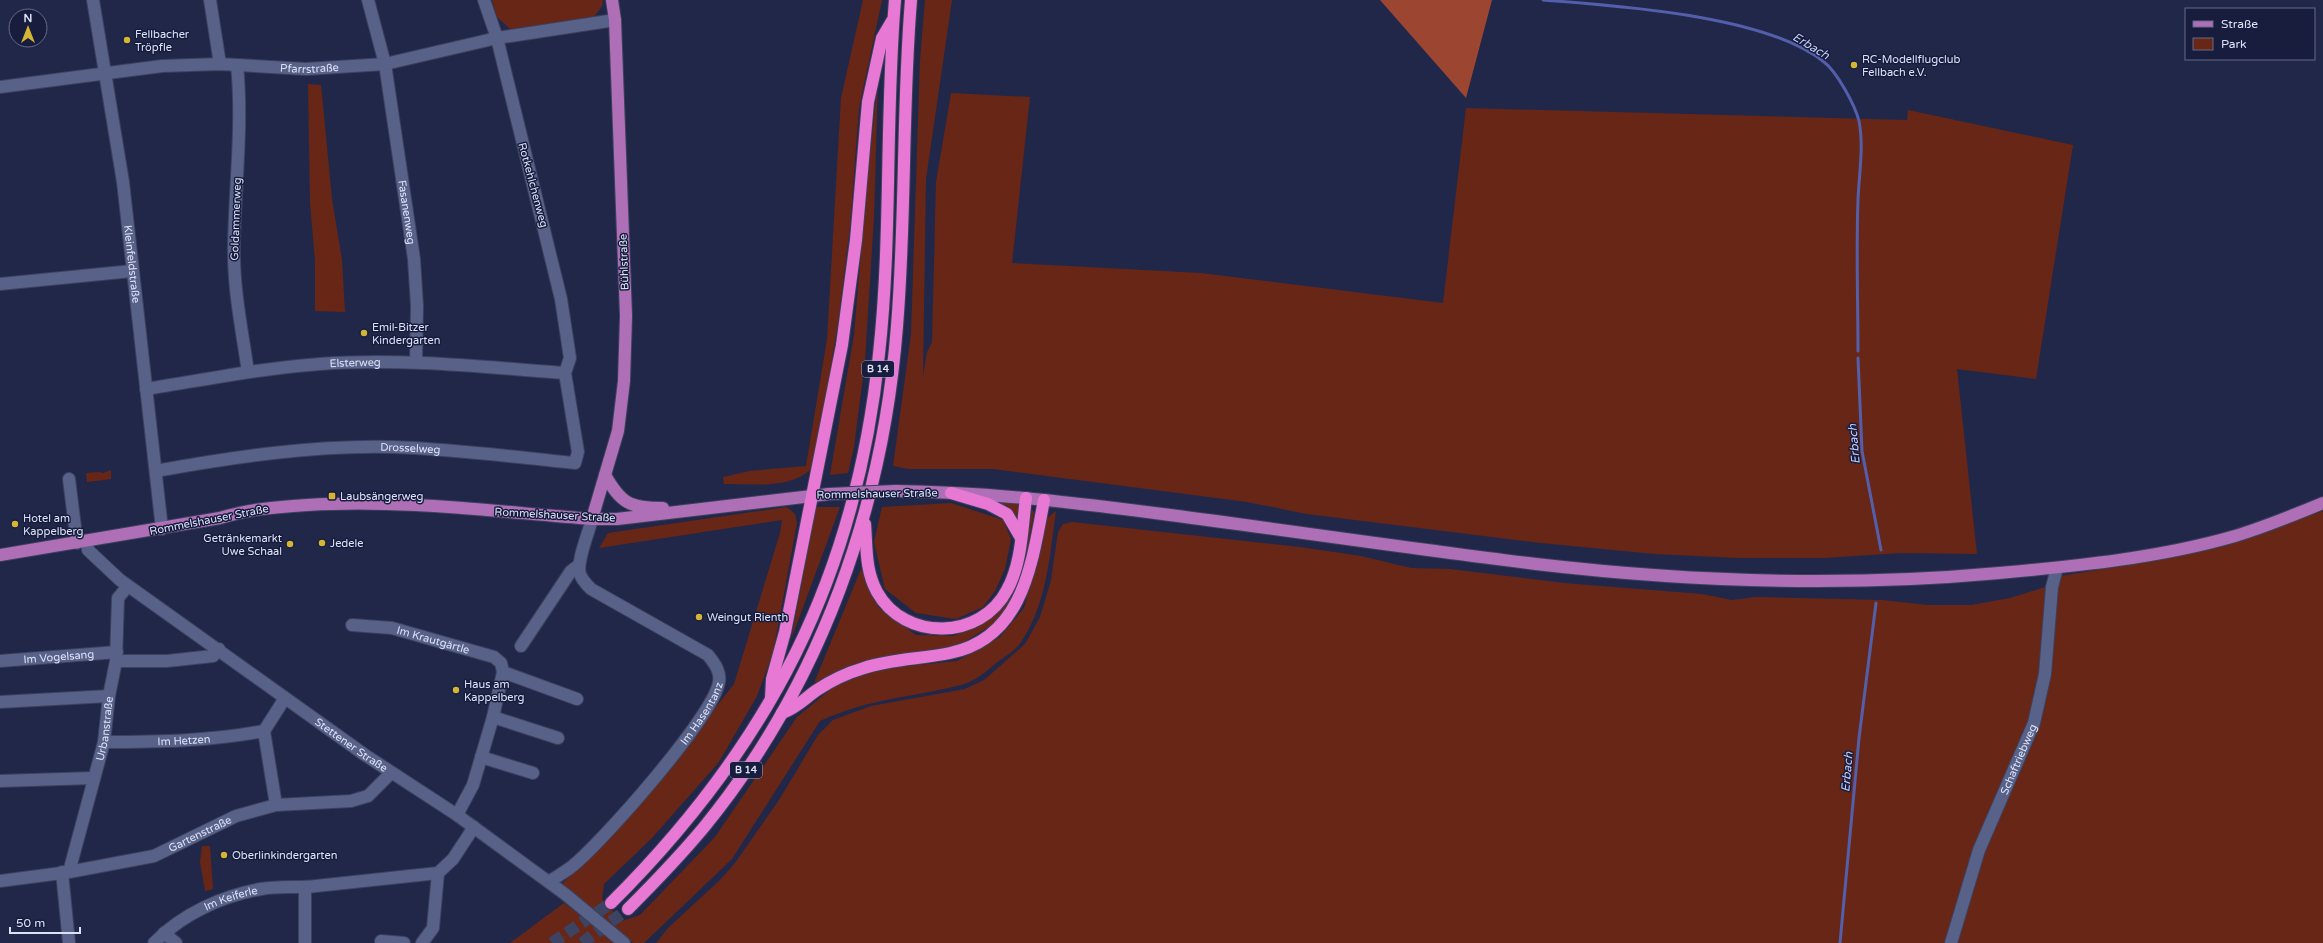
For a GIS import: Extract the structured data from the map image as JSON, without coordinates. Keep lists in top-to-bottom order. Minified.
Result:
{"streets":{"highway":["B 14"],"main road":["Bühlstraße","Rommelshauser Straße"],"street":["Pfarrstraße","Rotkehlchenweg","Fasanenweg","Goldammerweg","Kleinfeldstraße","Elsterweg","Drosselweg","Im Krautgärtle","Im Vogelsang","Im Hasentanz","Urbanstraße","Im Hetzen","Stettener Straße","Schaftriebweg","Gartenstraße","Im Keiferle"]},"crossings":[["Pfarrstraße","Rotkehlchenweg"],["Pfarrstraße","Fasanenweg"],["Pfarrstraße","Goldammerweg"],["Pfarrstraße","Bühlstraße"],["Pfarrstraße","Kleinfeldstraße"],["Rotkehlchenweg","Elsterweg"],["Rotkehlchenweg","Drosselweg"],["Fasanenweg","Elsterweg"],["Goldammerweg","Elsterweg"],["Bühlstraße","Rommelshauser Straße"],["Kleinfeldstraße","Elsterweg"],["Kleinfeldstraße","Drosselweg"],["Kleinfeldstraße","Rommelshauser Straße"],["Elsterweg","Drosselweg"],["B 14","Rommelshauser Straße"],["Rommelshauser Straße","Stettener Straße"],["Rommelshauser Straße","Schaftriebweg"],["Im Vogelsang","Urbanstraße"],["Im Vogelsang","Stettener Straße"],["Im Hasentanz","Stettener Straße"],["Urbanstraße","Im Hetzen"],["Urbanstraße","Stettener Straße"],["Urbanstraße","Gartenstraße"],["Stettener Straße","Gartenstraße"]],"water":["Erbach"],"places":{"other":["Fellbacher Tröpfle","RC-Modellflugclub Fellbach e.V.","Emil-Bitzer Kindergarten","Hotel am Kappelberg","Jedele","Getränkemarkt Uwe Schaal","Weingut Rienth","Haus am Kappelberg","Oberlinkindergarten"],"transit":["Laubsängerweg"]},"legend":["Straße","Park"],"scale_bar":"50 m","north":"top"}
